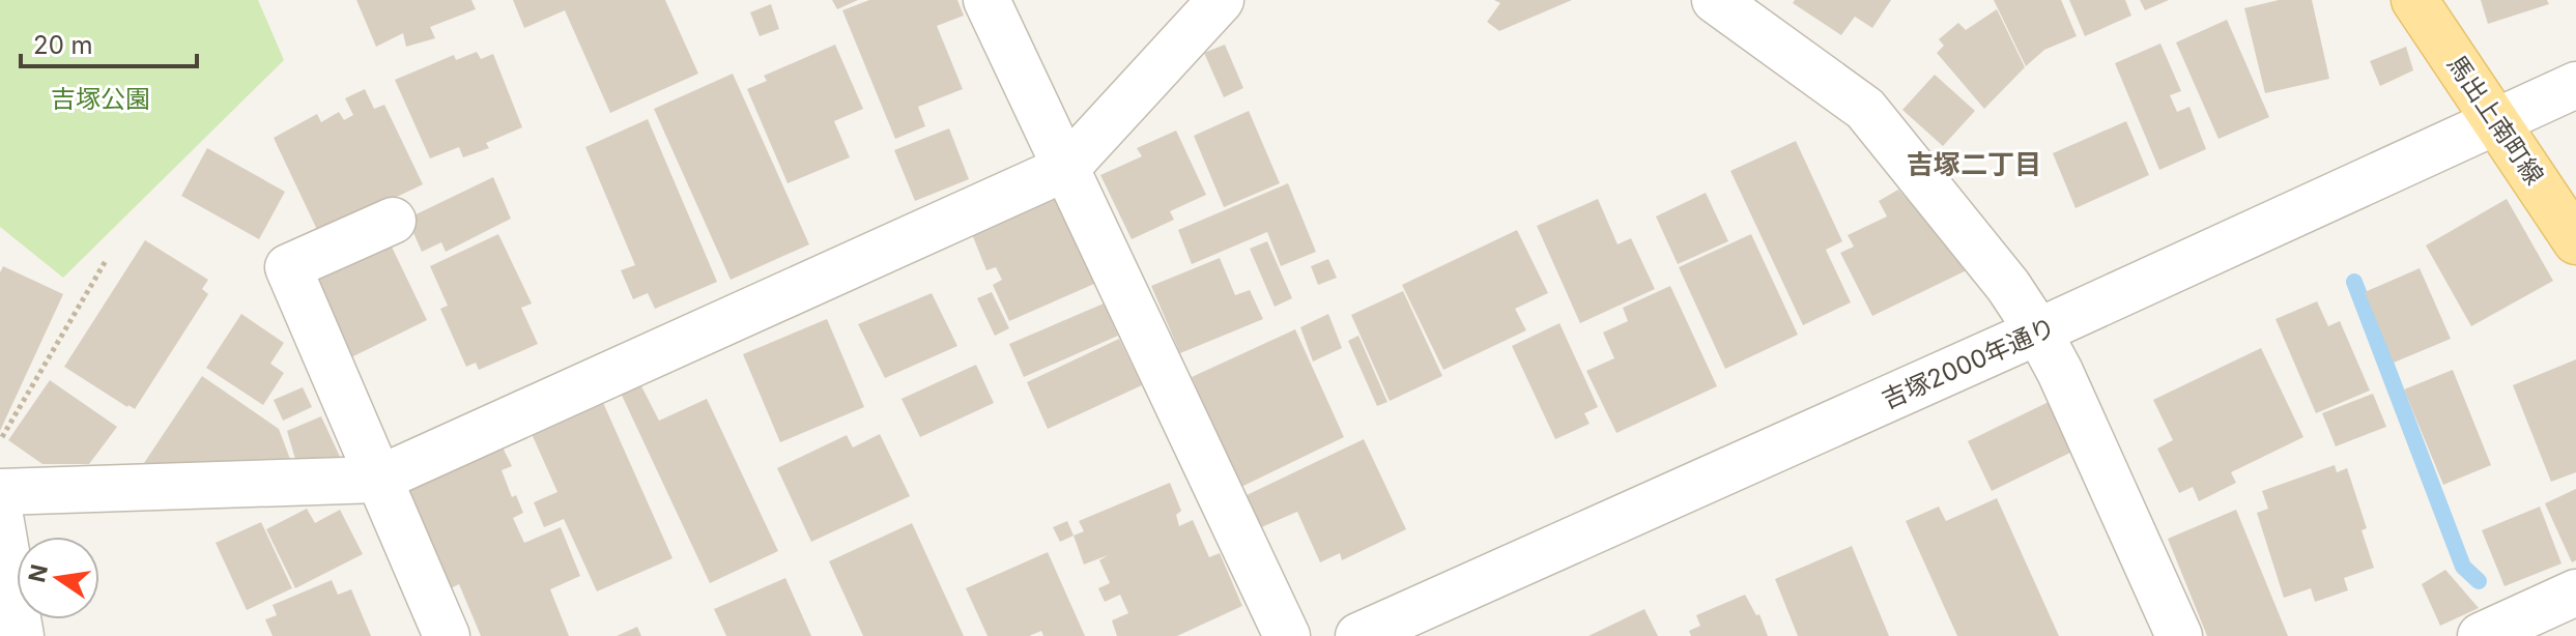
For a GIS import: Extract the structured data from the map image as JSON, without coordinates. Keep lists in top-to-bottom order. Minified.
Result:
{"streets":{"main road":["馬出上南町線"],"street":["吉塚2000年通り"]},"crossings":[["馬出上南町線","吉塚2000年通り"]],"districts":["吉塚二丁目"],"parks":["吉塚公園"],"scale_bar":"20 m","north":"left"}
